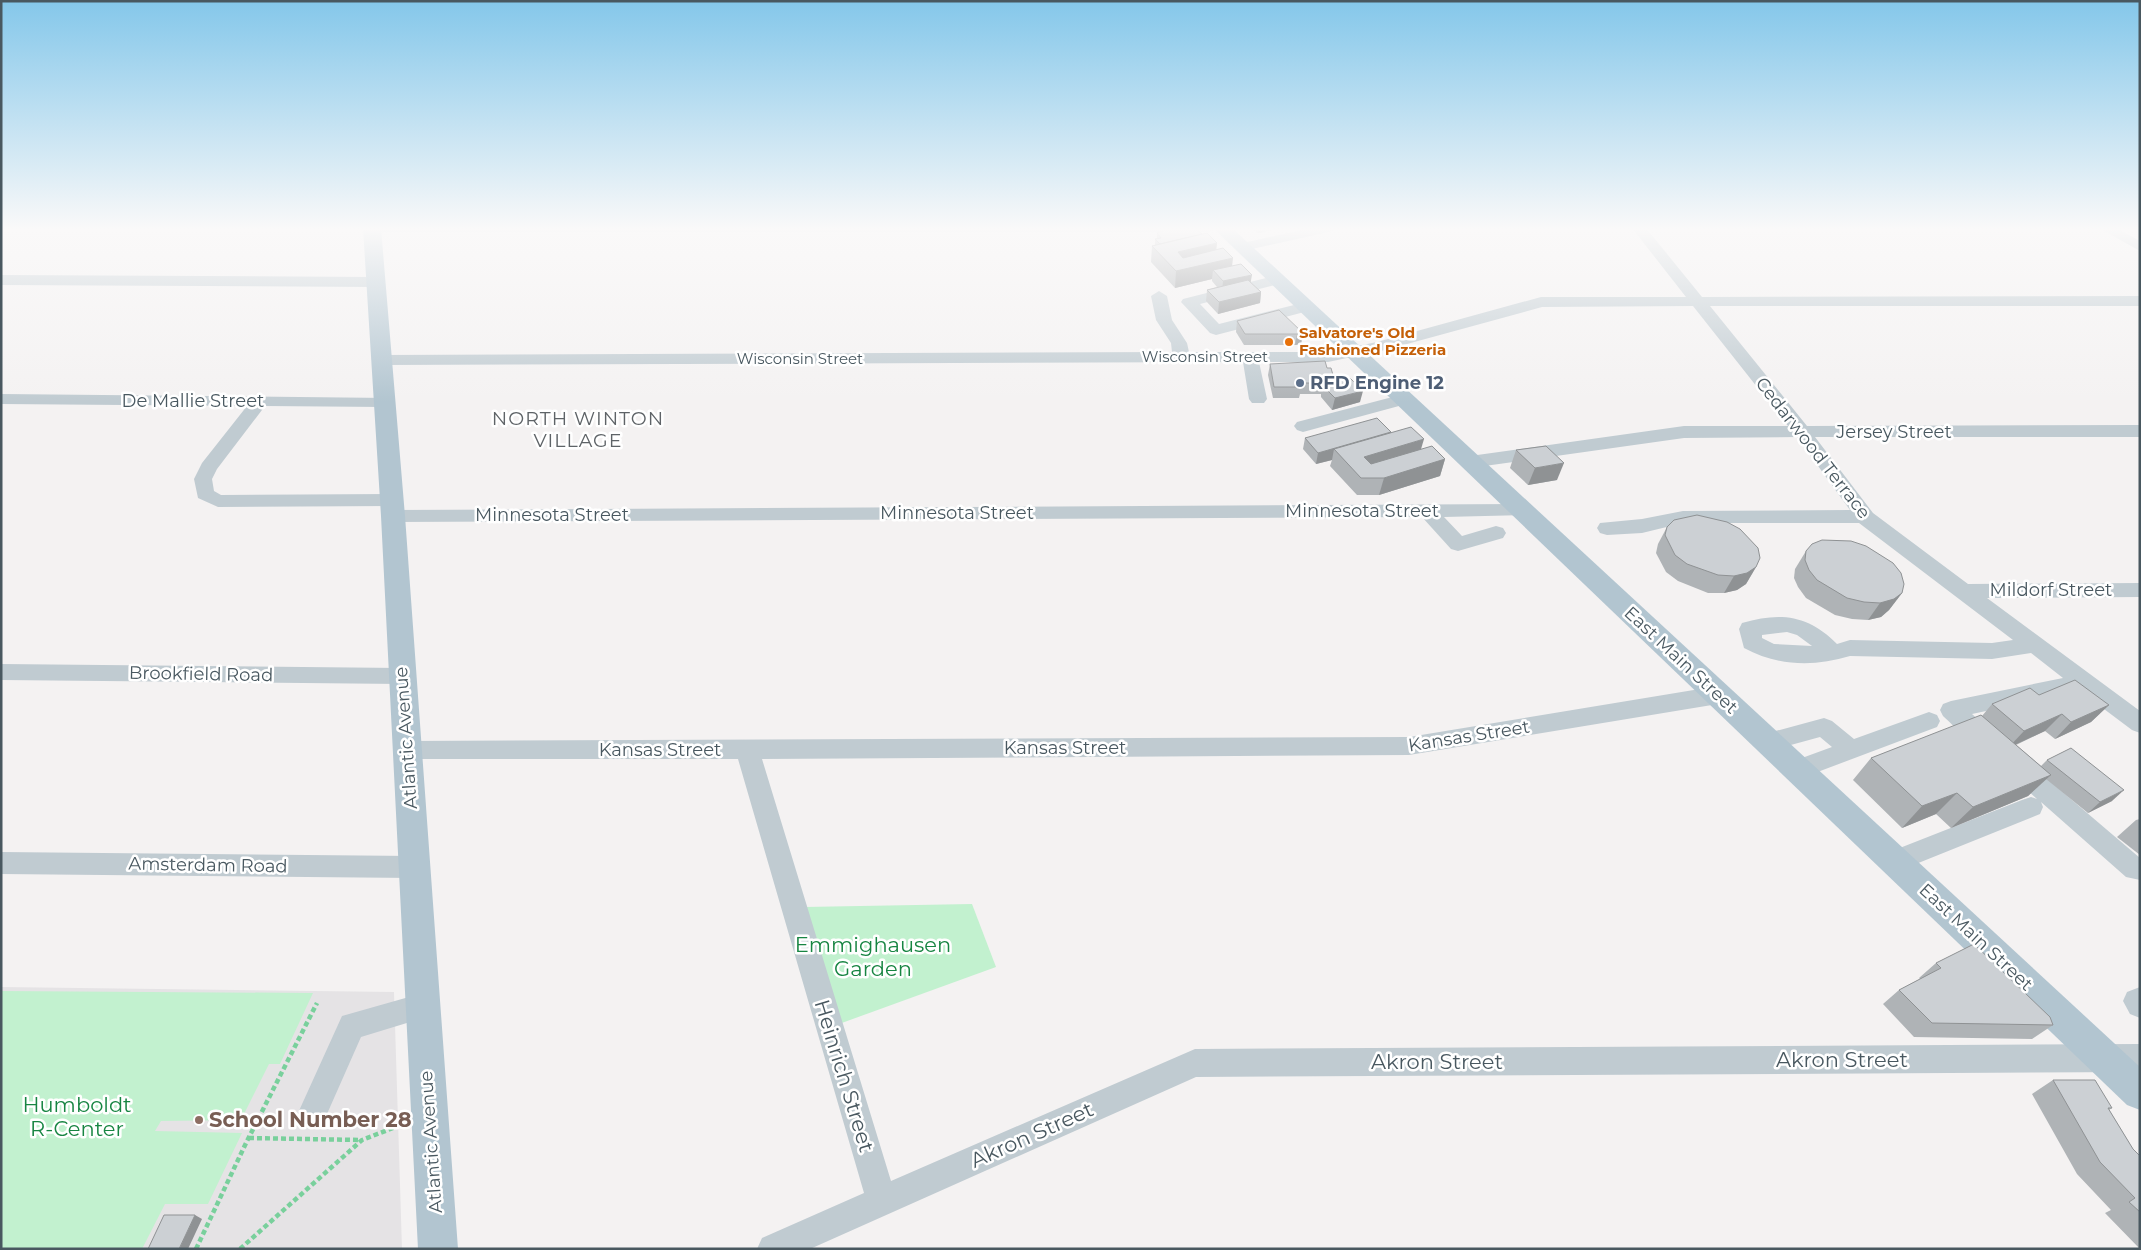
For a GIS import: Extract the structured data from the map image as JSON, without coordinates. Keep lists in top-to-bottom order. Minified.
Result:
{"streets":{"main road":["East Main Street","Atlantic Avenue"],"street":["Wisconsin Street","De Mallie Street","Jersey Street","Cedarwood Terrace","Minnesota Street","Mildorf Street","Brookfield Road","Kansas Street","Amsterdam Road","Akron Street","Heinrich Street"]},"crossings":[["Wisconsin Street","Cedarwood Terrace"],["Wisconsin Street","East Main Street"],["Wisconsin Street","Atlantic Avenue"],["De Mallie Street","Minnesota Street"],["De Mallie Street","Atlantic Avenue"],["Jersey Street","Cedarwood Terrace"],["Jersey Street","East Main Street"],["Cedarwood Terrace","Mildorf Street"],["Minnesota Street","East Main Street"],["Minnesota Street","Atlantic Avenue"],["East Main Street","Kansas Street"],["East Main Street","Akron Street"],["Brookfield Road","Atlantic Avenue"],["Kansas Street","Atlantic Avenue"],["Kansas Street","Heinrich Street"],["Atlantic Avenue","Amsterdam Road"],["Akron Street","Heinrich Street"]],"districts":["NORTH WINTON VILLAGE"],"parks":["Emmighausen Garden","Humboldt R-Center"],"places":["Salvatore's Old Fashioned Pizzeria","RFD Engine 12","School Number 28"]}
